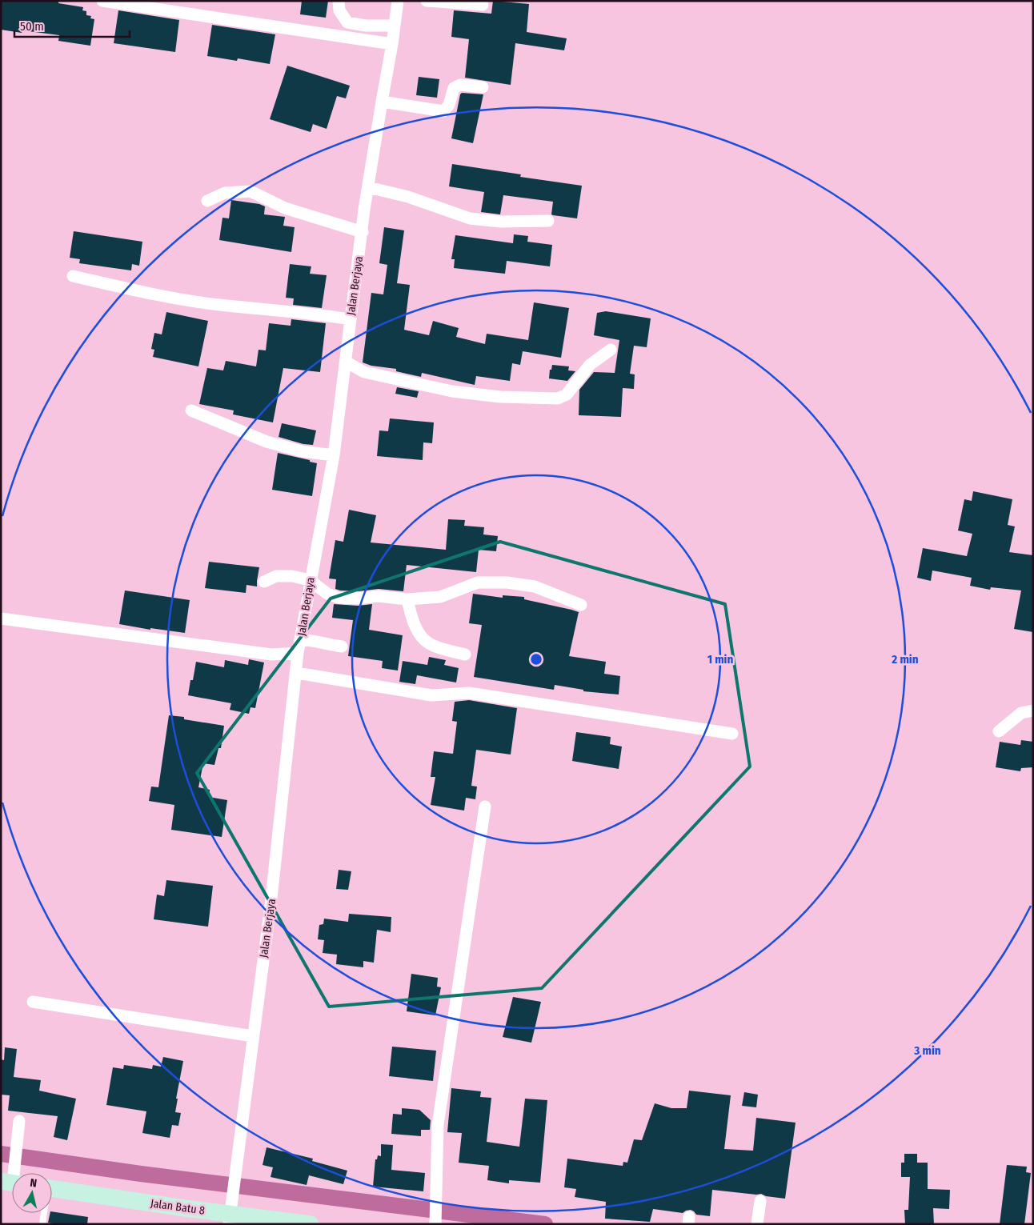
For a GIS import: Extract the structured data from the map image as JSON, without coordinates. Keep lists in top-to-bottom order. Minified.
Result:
{"streets":{"street":["Jalan Berjaya","Jalan Batu 8"]},"crossings":[["Jalan Berjaya","Jalan Batu 8"]],"scale_bar":"50 m","north":"top","rings":["1 min","2 min","3 min"]}
